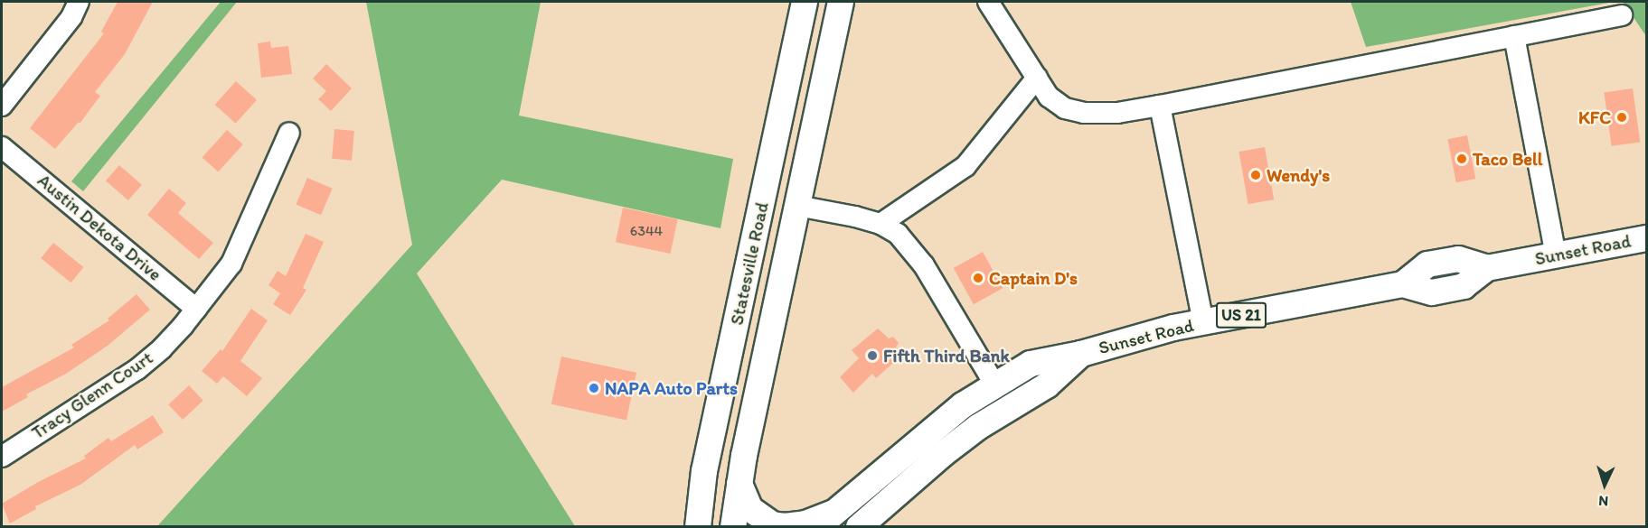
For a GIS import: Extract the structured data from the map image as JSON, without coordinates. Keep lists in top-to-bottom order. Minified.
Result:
{"streets":{"main road":["Sunset Road","Statesville Road","US 21"],"street":["Austin Dekota Drive","Tracy Glenn Court"]},"crossings":[["Austin Dekota Drive","Tracy Glenn Court"],["Sunset Road","Statesville Road"]],"places":["KFC","Taco Bell","Wendy's","Captain D's","Fifth Third Bank","NAPA Auto Parts"],"house_numbers":["6344"],"north":"bottom"}
